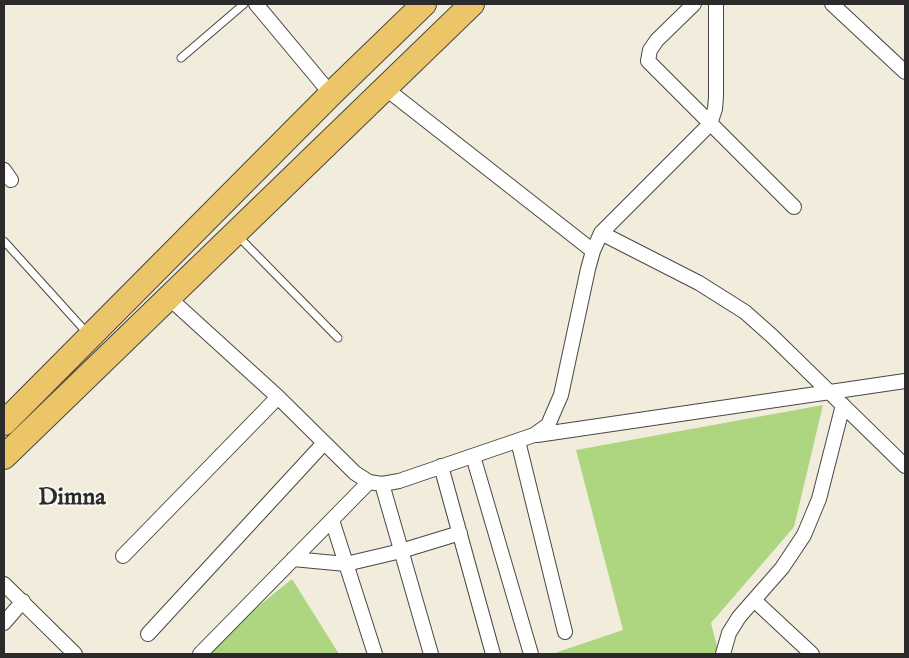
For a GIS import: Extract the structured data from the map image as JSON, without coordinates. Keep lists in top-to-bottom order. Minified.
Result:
{"districts":["Dimna"]}
